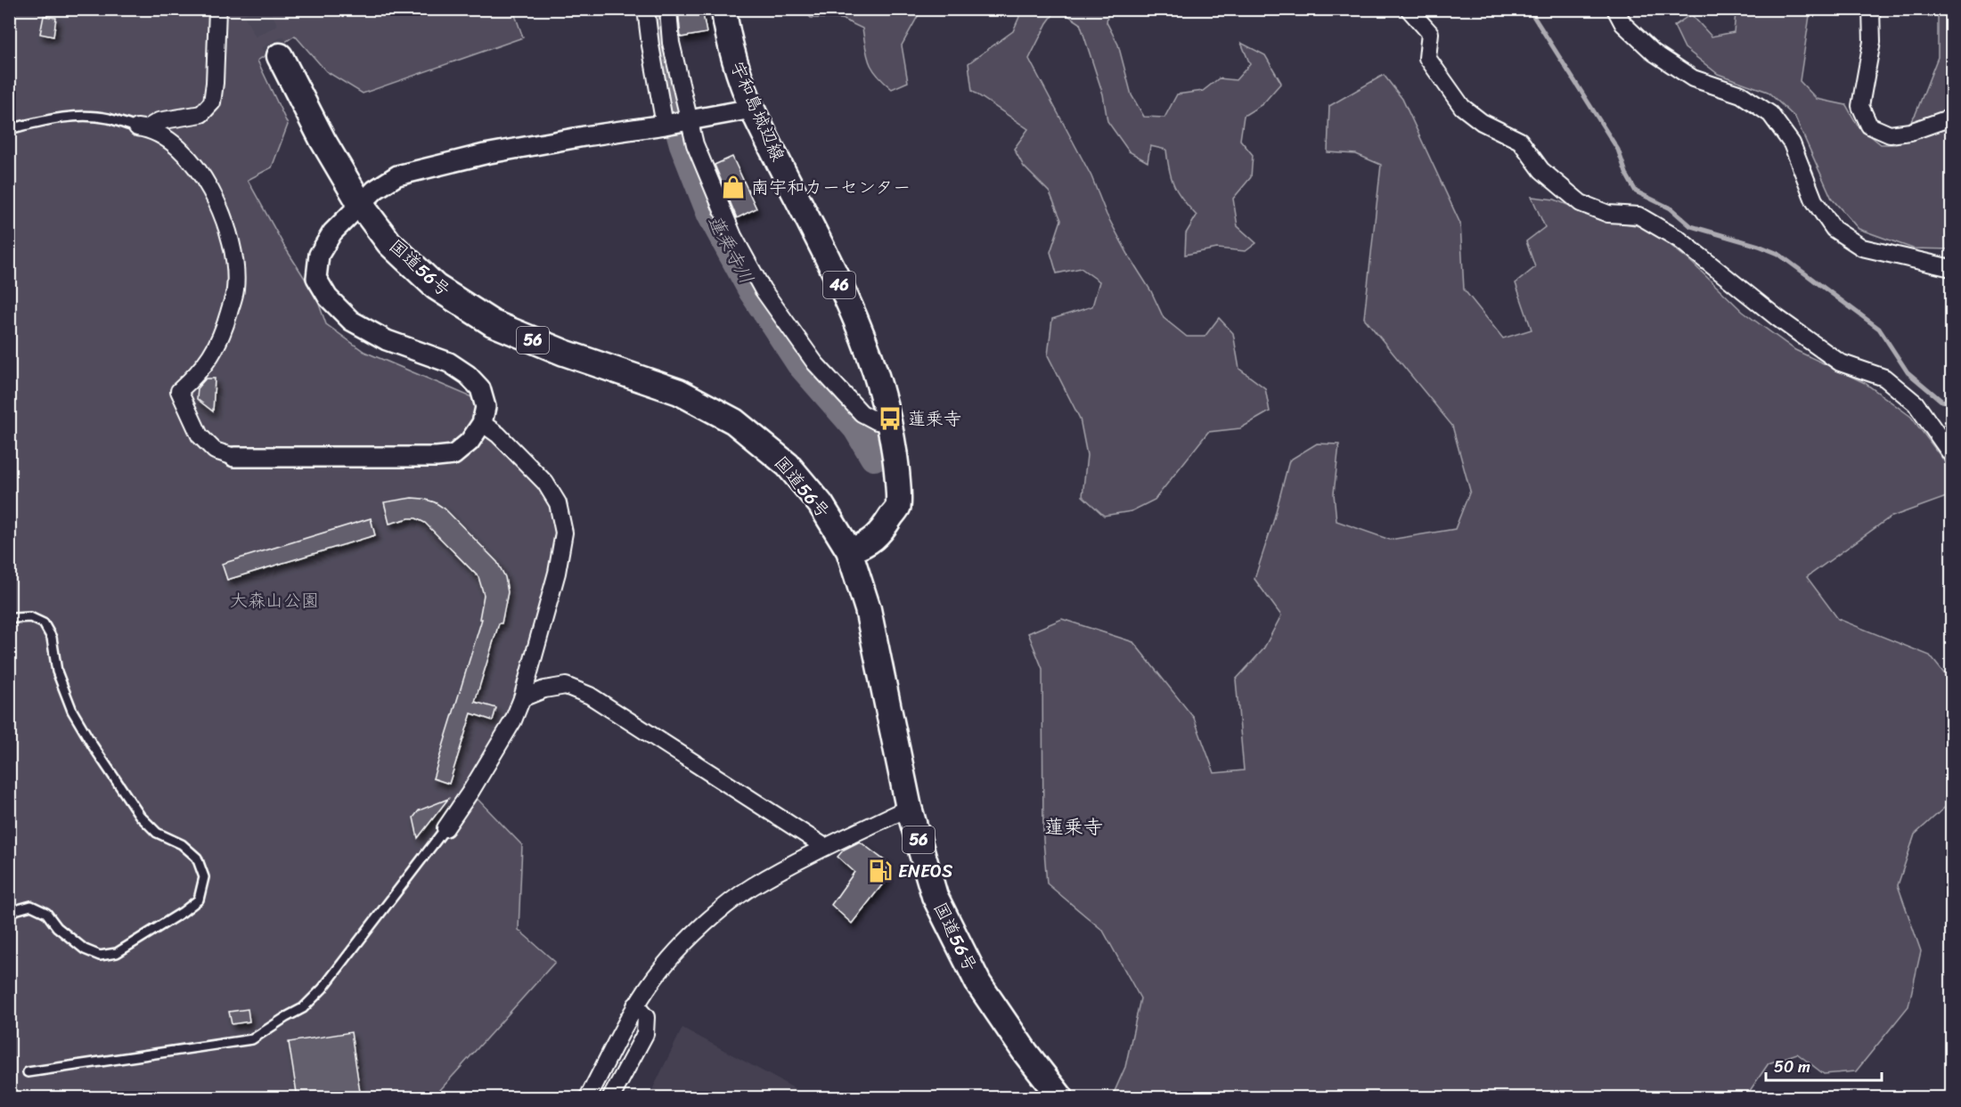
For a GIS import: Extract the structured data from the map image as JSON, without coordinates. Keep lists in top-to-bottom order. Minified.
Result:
{"streets":{"highway":["国道56号","56"],"main road":["宇和島城辺線","46"]},"crossings":[["宇和島城辺線","国道56号"]],"districts":["蓮乗寺"],"water":["蓮乗寺川"],"parks":["大森山公園"],"places":{"shop":["南宇和カーセンター"],"bus stop":["蓮乗寺"],"fuel station":["ENEOS"]},"scale_bar":"50 m"}
